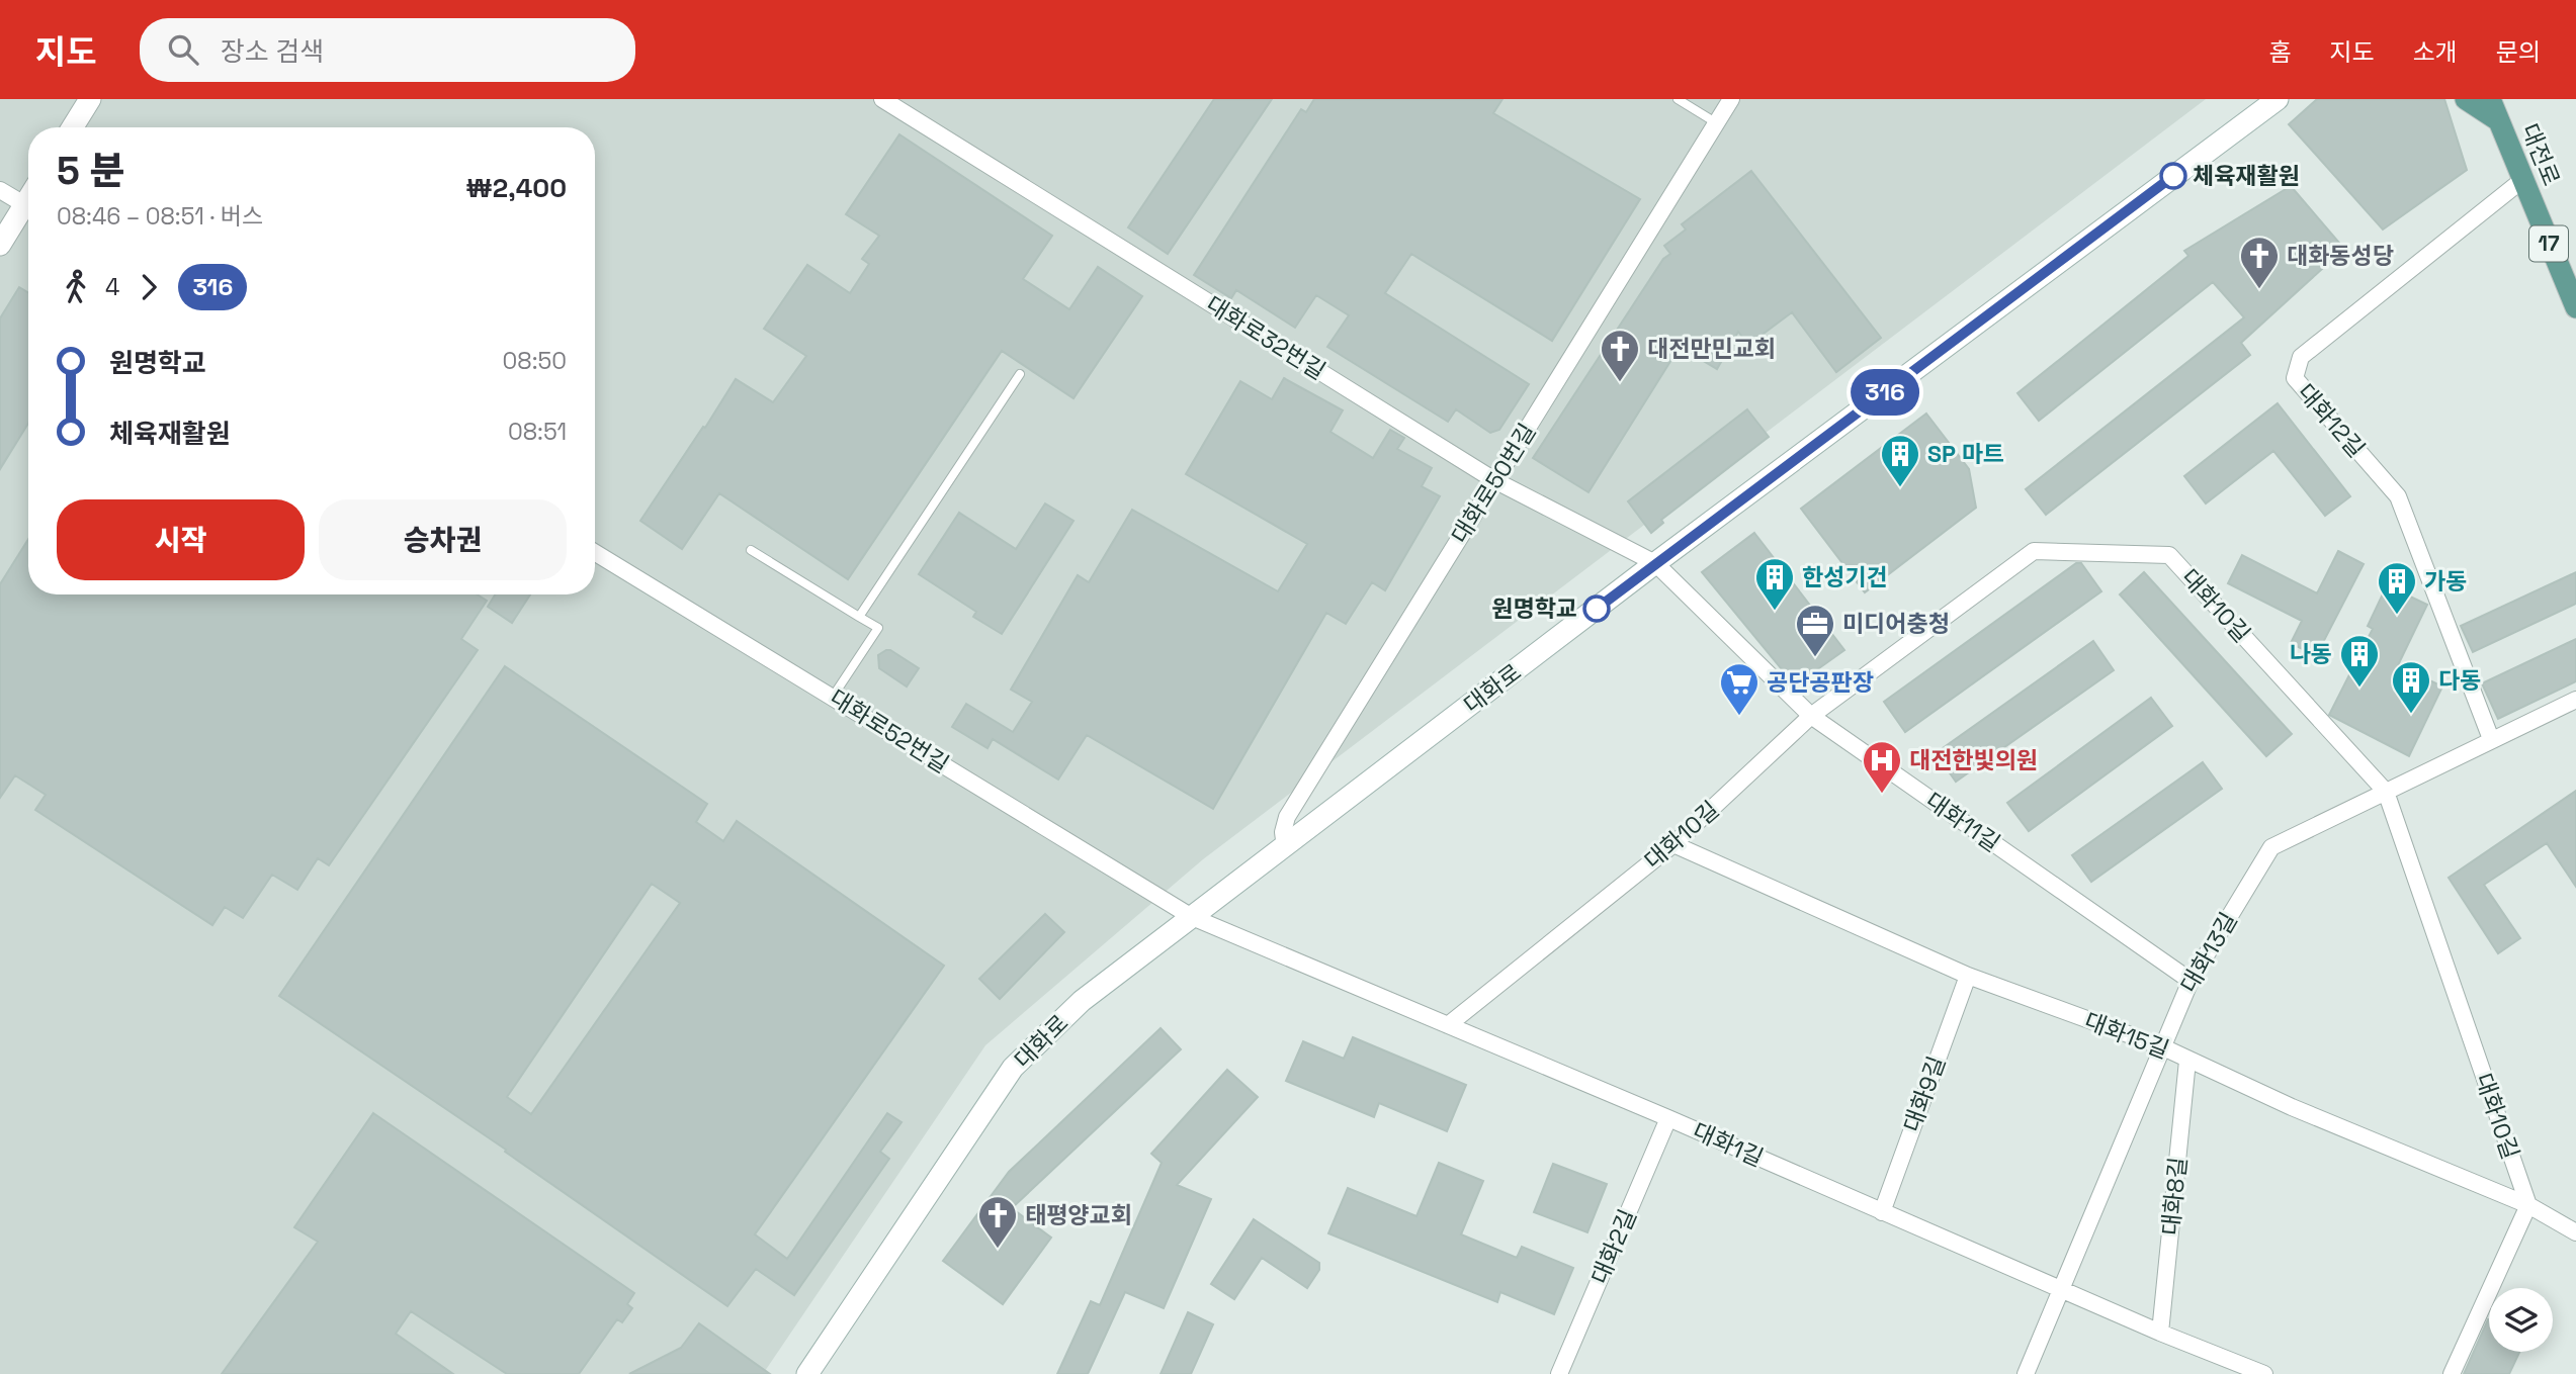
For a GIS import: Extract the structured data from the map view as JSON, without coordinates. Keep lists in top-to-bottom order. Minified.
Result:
{"streets":{"main road":["대전로","17","대화로"],"street":["대화로32번길","대화12길","대화로50번길","대화10길","대화로52번길","대화11길","대화13길","대화15길","대화9길","대화1길","대화8길","대화2길"]},"crossings":[["대전로","대화12길"],["대화로32번길","대화로50번길"],["대화로32번길","대화로"],["대화로32번길","대화11길"],["대화12길","대화13길"],["대화로50번길","대화로"],["대화10길","대화11길"],["대화10길","대화13길"],["대화10길","대화15길"],["대화10길","대화1길"],["대화로","대화로52번길"],["대화로","대화11길"],["대화로","대화1길"],["대화로52번길","대화1길"],["대화11길","대화13길"],["대화13길","대화15길"],["대화13길","대화1길"],["대화15길","대화9길"],["대화15길","대화8길"],["대화9길","대화1길"],["대화1길","대화8길"],["대화1길","대화2길"]],"places":{"other":["체육재활원","원명학교"],"church":["대화동성당","대전만민교회","태평양교회"],"building":["SP 마트","한성기건","가동","나동","다동"],"office":["미디어충청"],"supermarket":["공단공판장"],"hospital":["대전한빛의원"]},"lines":["bus line 316"],"page":{"header":"지도","search":"장소 검색","nav":["홈","지도","소개","문의"],"on_map":"316","heading":["5 분","08:46 – 08:51 · 버스","₩2,400"],"legs":["4","316"],"list":[{"name":"원명학교","value":"08:50"},{"name":"체육재활원","value":"08:51"}],"buttons":["시작","승차권"]}}
